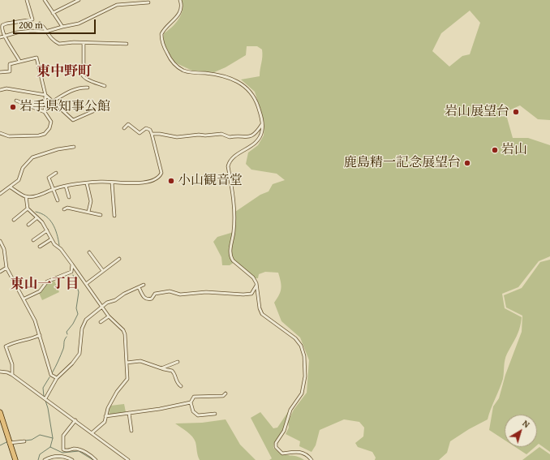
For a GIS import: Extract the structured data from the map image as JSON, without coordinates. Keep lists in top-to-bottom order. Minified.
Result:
{"districts":["東中野町","東山一丁目"],"places":["岩手県知事公館","岩山展望台","岩山","鹿島精一記念展望台","小山観音堂"],"scale_bar":"200 m","north":"top right"}
